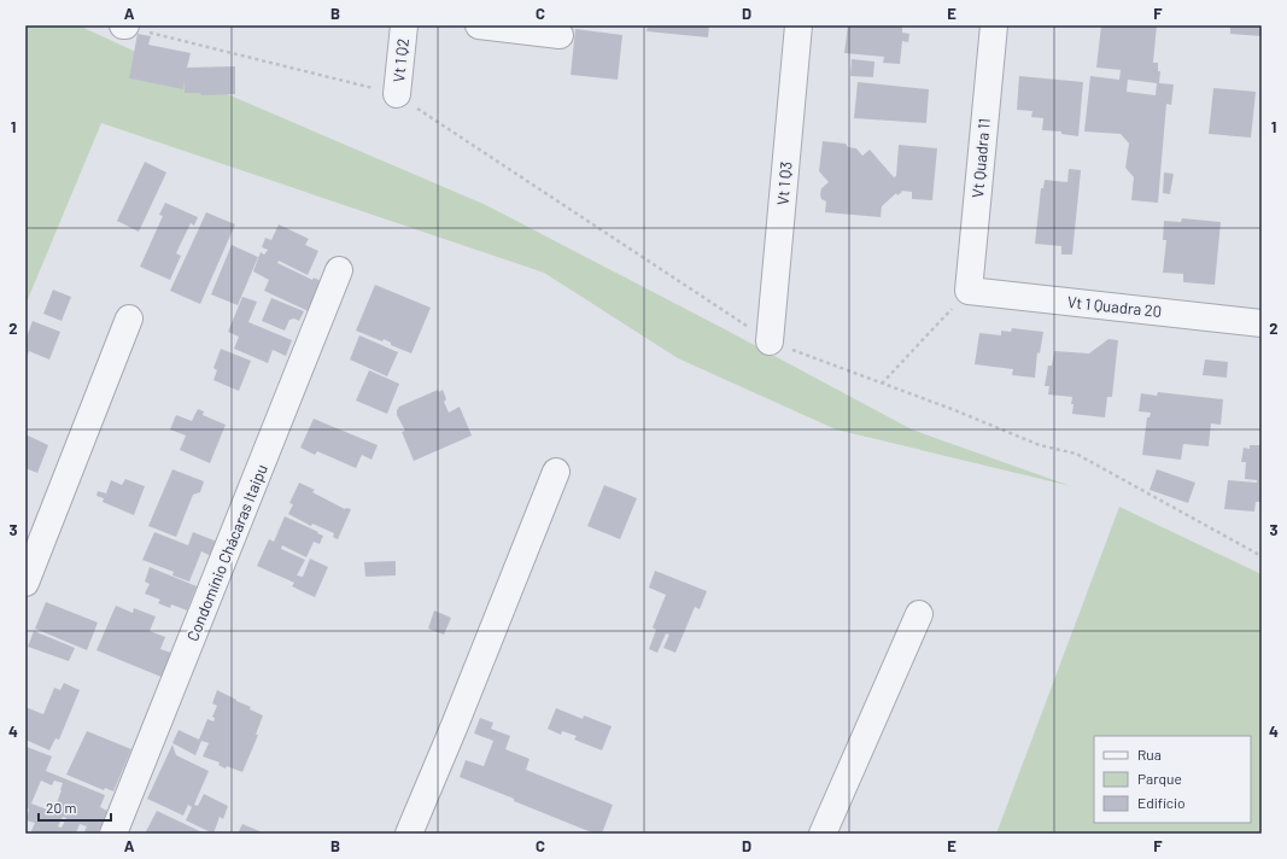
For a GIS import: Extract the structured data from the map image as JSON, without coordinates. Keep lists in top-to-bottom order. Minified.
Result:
{"streets":{"street":["Vt 1 Q2","Vt Quadra 11","Vt 1 Q3","Vt 1 Quadra 20","Condomínio Chácaras Itaipu"]},"crossings":[["Vt Quadra 11","Vt 1 Quadra 20"]],"legend":["Rua","Parque","Edifício"],"scale_bar":"20 m","grid":{"columns":["A","B","C","D","E","F"],"rows":["1","2","3","4"]}}
